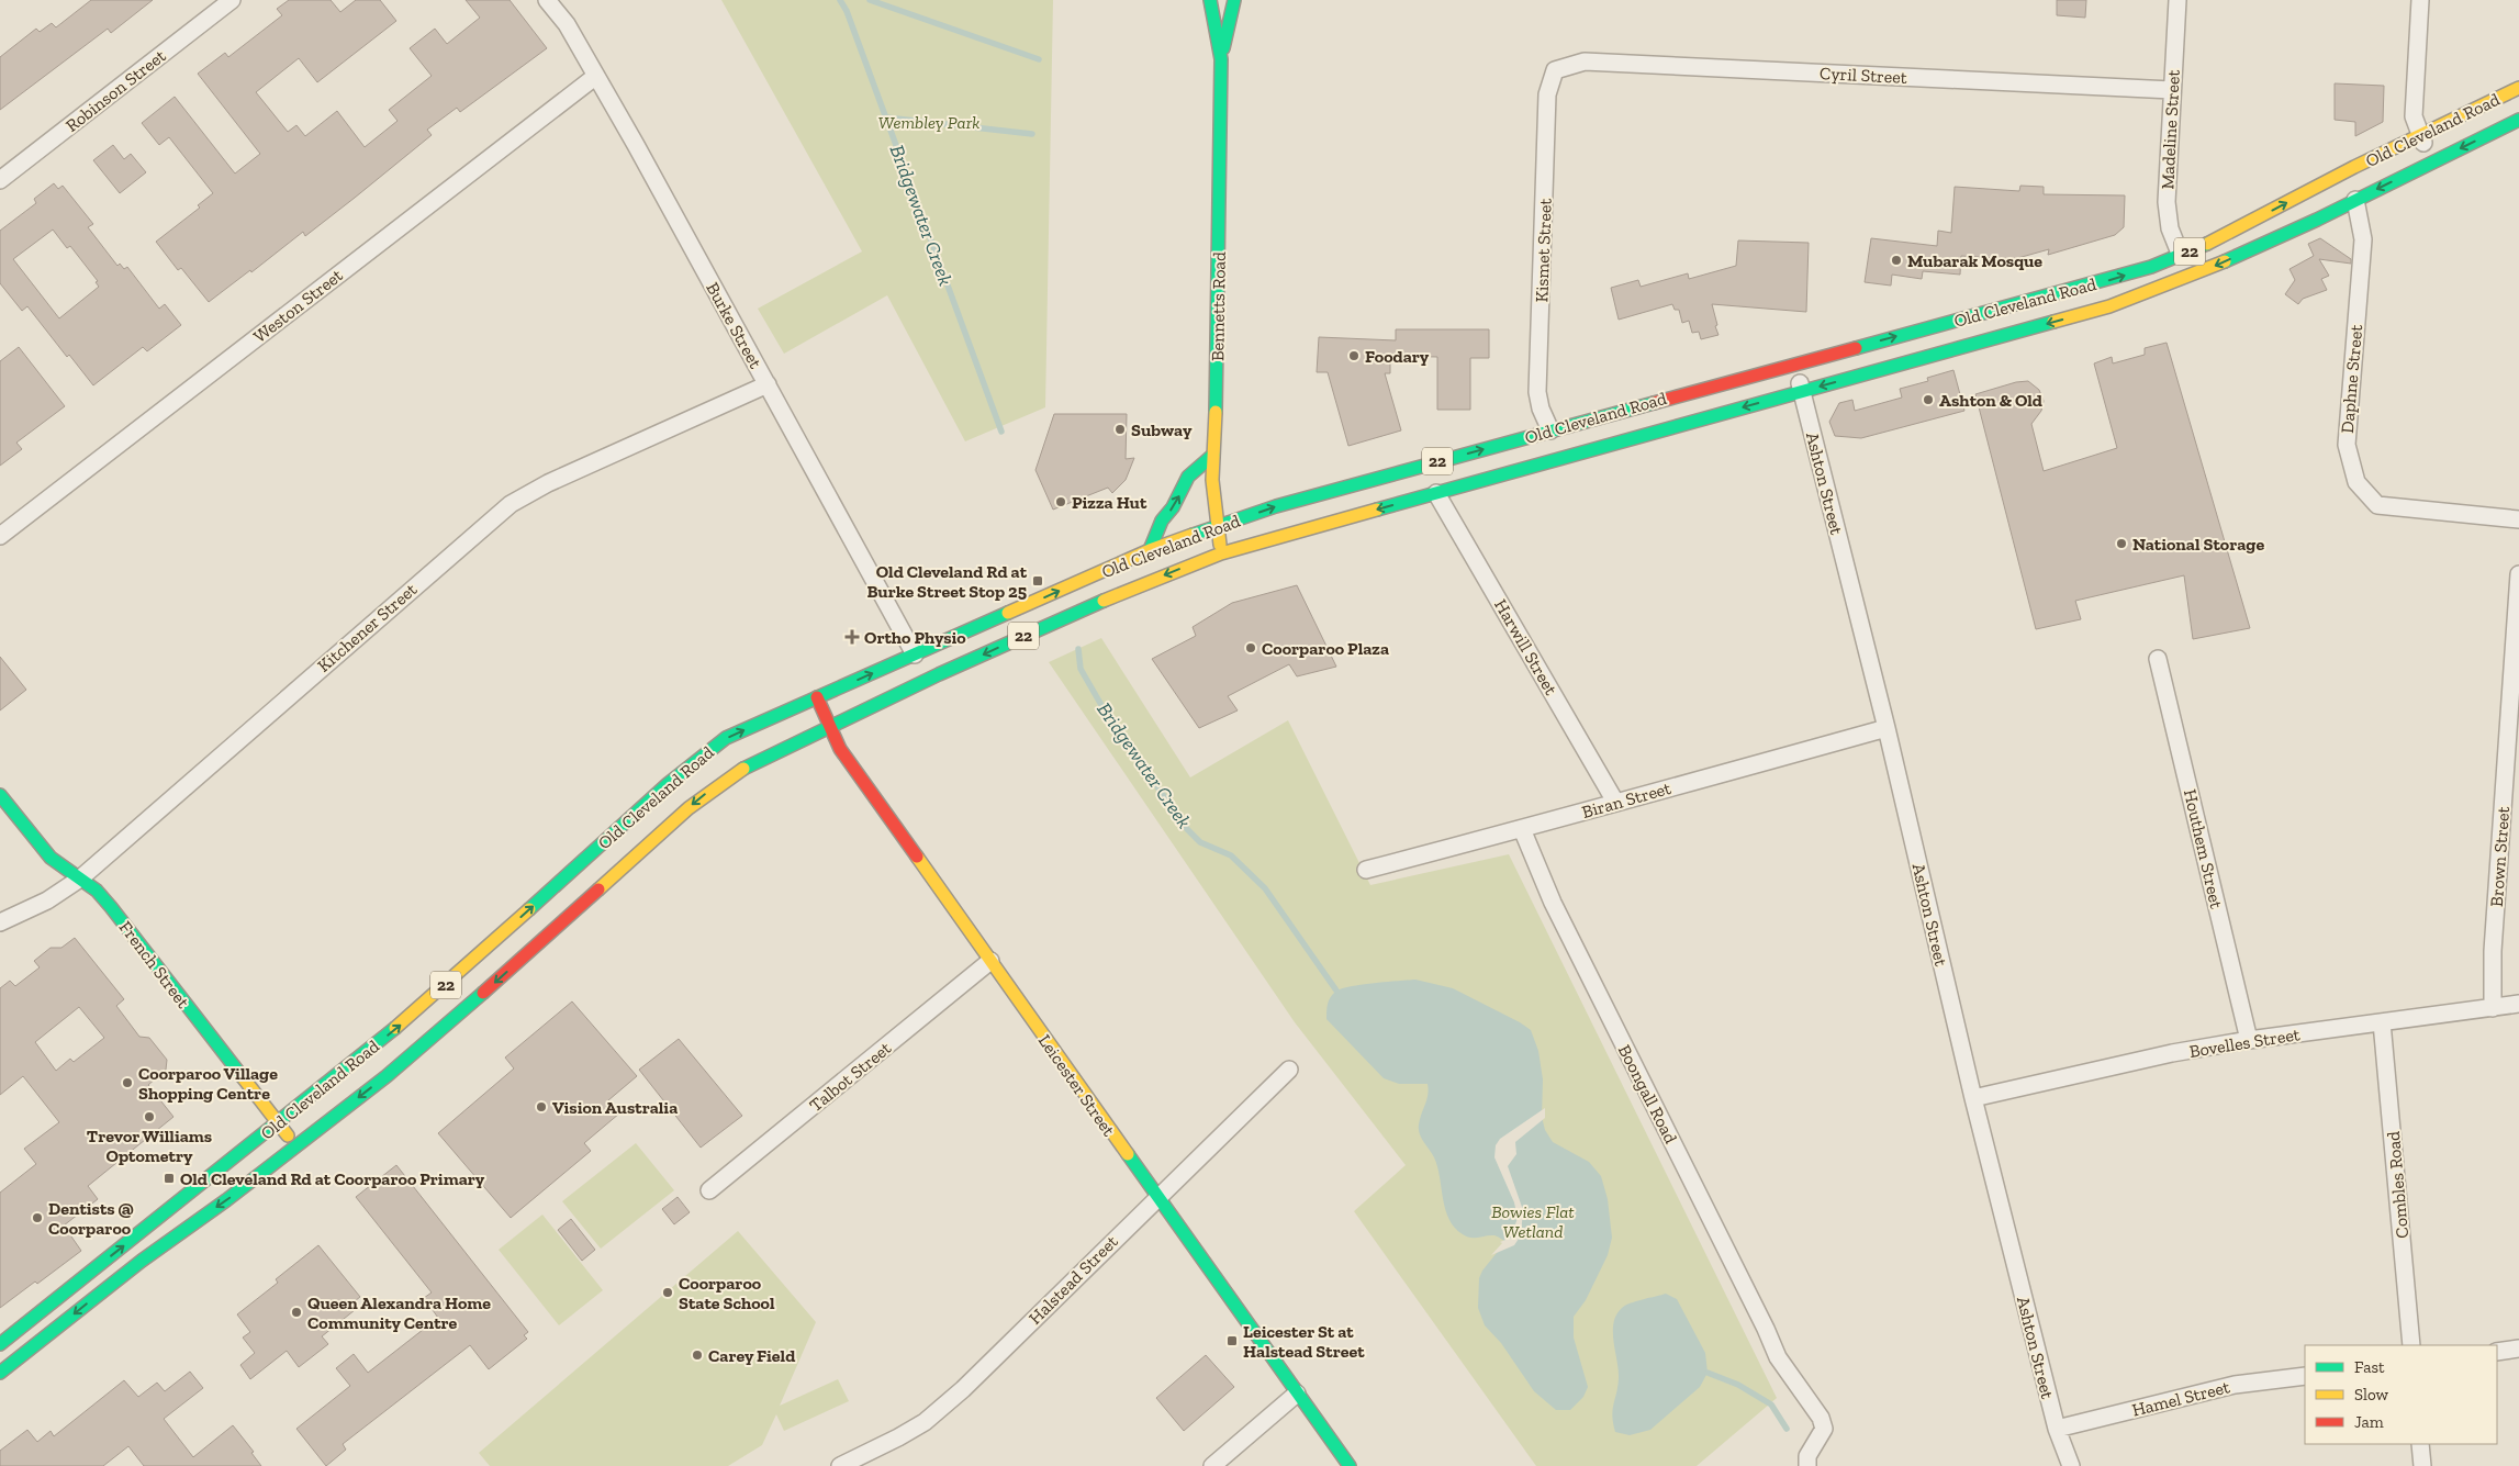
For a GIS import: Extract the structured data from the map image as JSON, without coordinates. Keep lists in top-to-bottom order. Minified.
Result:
{"streets":{"main road":["Old Cleveland Road","22","Bennetts Road","French Street","Leicester Street"],"street":["Cyril Street","Robinson Street","Madeline Street","Kismet Street","Weston Street","Burke Street","Daphne Street","Ashton Street","Kitchener Street","Harwill Street","Biran Street","Houthem Street","Brown Street","Bovelles Street","Talbot Street","Boongall Road","Combles Road","Halstead Street","Hamel Street"]},"crossings":[["Cyril Street","Madeline Street"],["Cyril Street","Kismet Street"],["Madeline Street","Old Cleveland Road"],["Old Cleveland Road","Kismet Street"],["Old Cleveland Road","Bennetts Road"],["Old Cleveland Road","Burke Street"],["Old Cleveland Road","Daphne Street"],["Old Cleveland Road","Ashton Street"],["Old Cleveland Road","Harwill Street"],["Old Cleveland Road","French Street"],["Old Cleveland Road","Leicester Street"],["Weston Street","Burke Street"],["Burke Street","Kitchener Street"],["Ashton Street","Biran Street"],["Ashton Street","Bovelles Street"],["Ashton Street","Hamel Street"],["Kitchener Street","French Street"],["Harwill Street","Biran Street"],["Biran Street","Boongall Road"],["Houthem Street","Bovelles Street"],["Brown Street","Bovelles Street"],["Bovelles Street","Combles Road"],["Talbot Street","Leicester Street"],["Leicester Street","Halstead Street"]],"water":["Bridgewater Creek"],"parks":["Wembley Park","Bowies Flat Wetland"],"places":{"other":["Mubarak Mosque","Foodary","Ashton & Old","Subway","Pizza Hut","National Storage","Coorparoo Plaza","Coorparoo Village Shopping Centre","Vision Australia","Trevor Williams Optometry","Dentists @ Coorparoo","Coorparoo State School","Queen Alexandra Home Community Centre","Carey Field"],"transit":["Old Cleveland Rd at Burke Street Stop 25","Old Cleveland Rd at Coorparoo Primary","Leicester St at Halstead Street"],"health":["Ortho Physio"]},"legend":["Fast","Slow","Jam"]}
